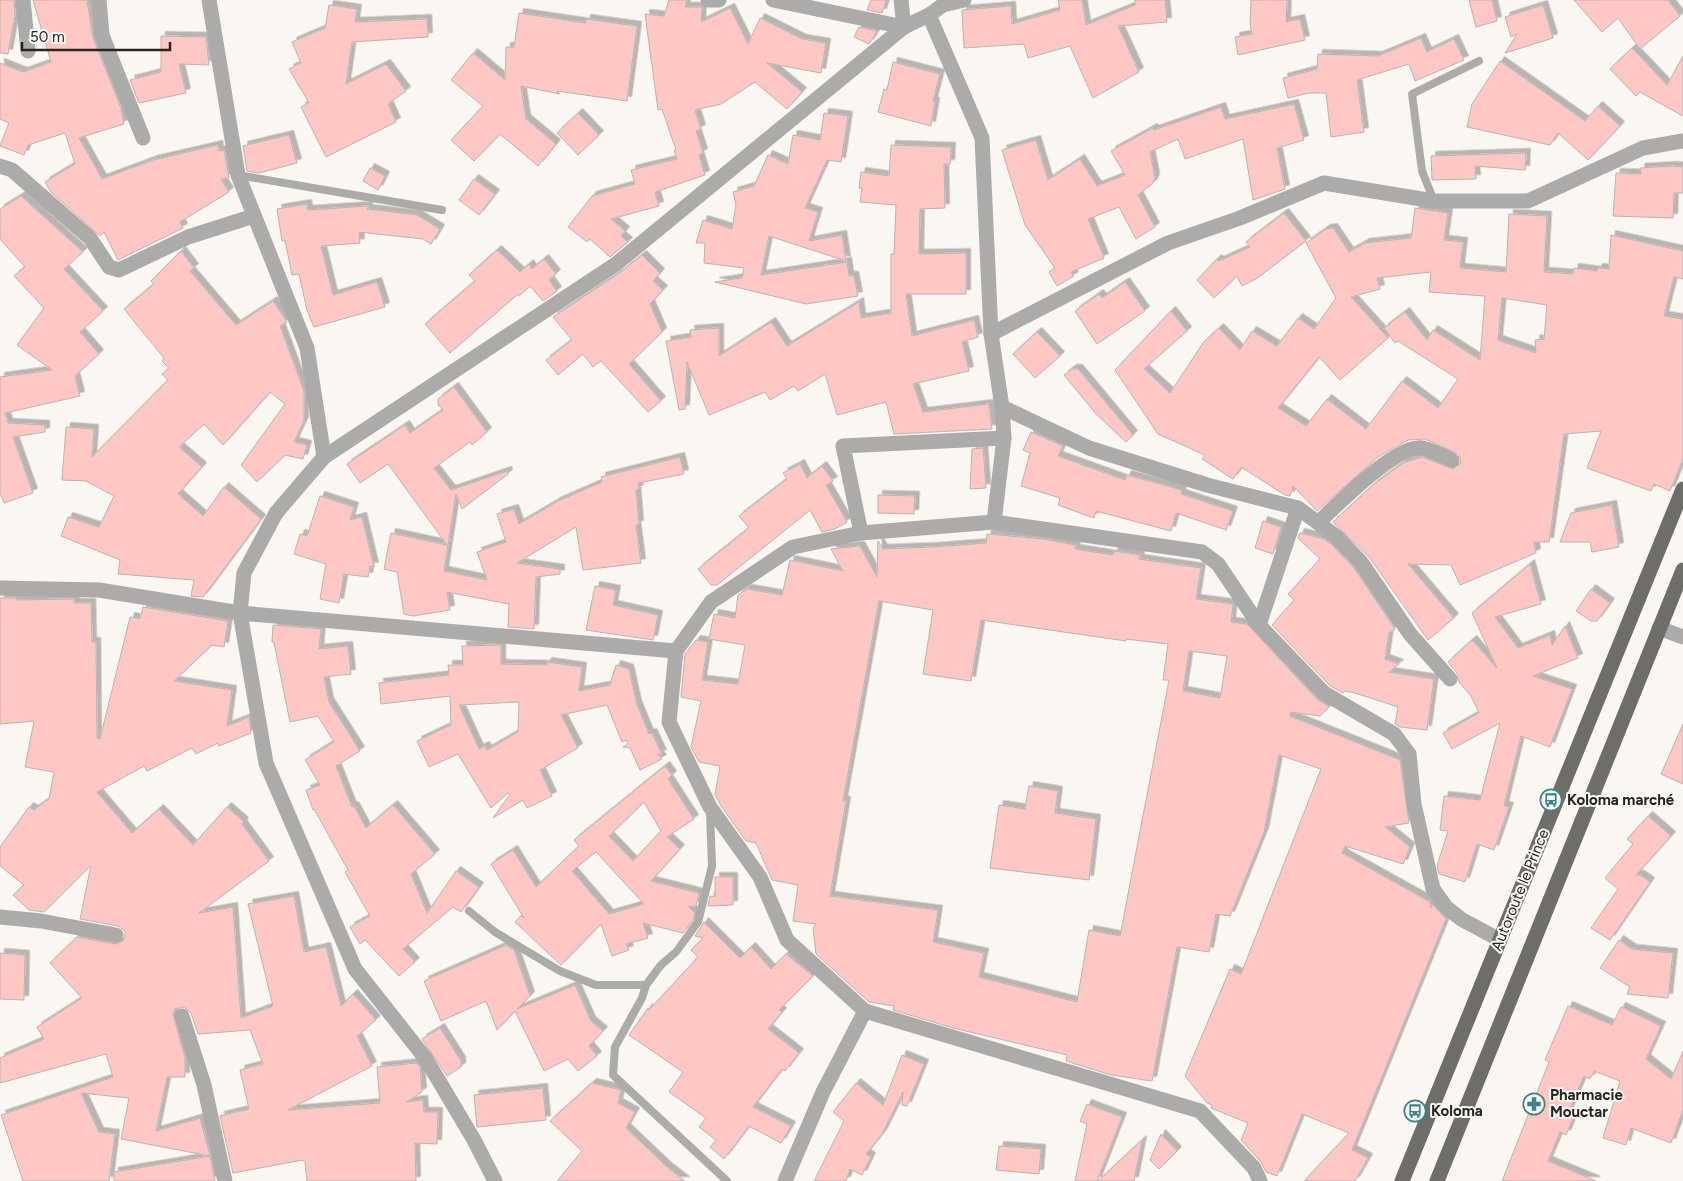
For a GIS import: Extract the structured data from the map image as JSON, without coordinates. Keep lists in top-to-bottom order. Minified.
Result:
{"streets":{"main road":["Autoroute le Prince"]},"places":{"bus stop":["Koloma marché","Koloma"],"pharmacy":["Pharmacie Mouctar"]},"scale_bar":"50 m"}
